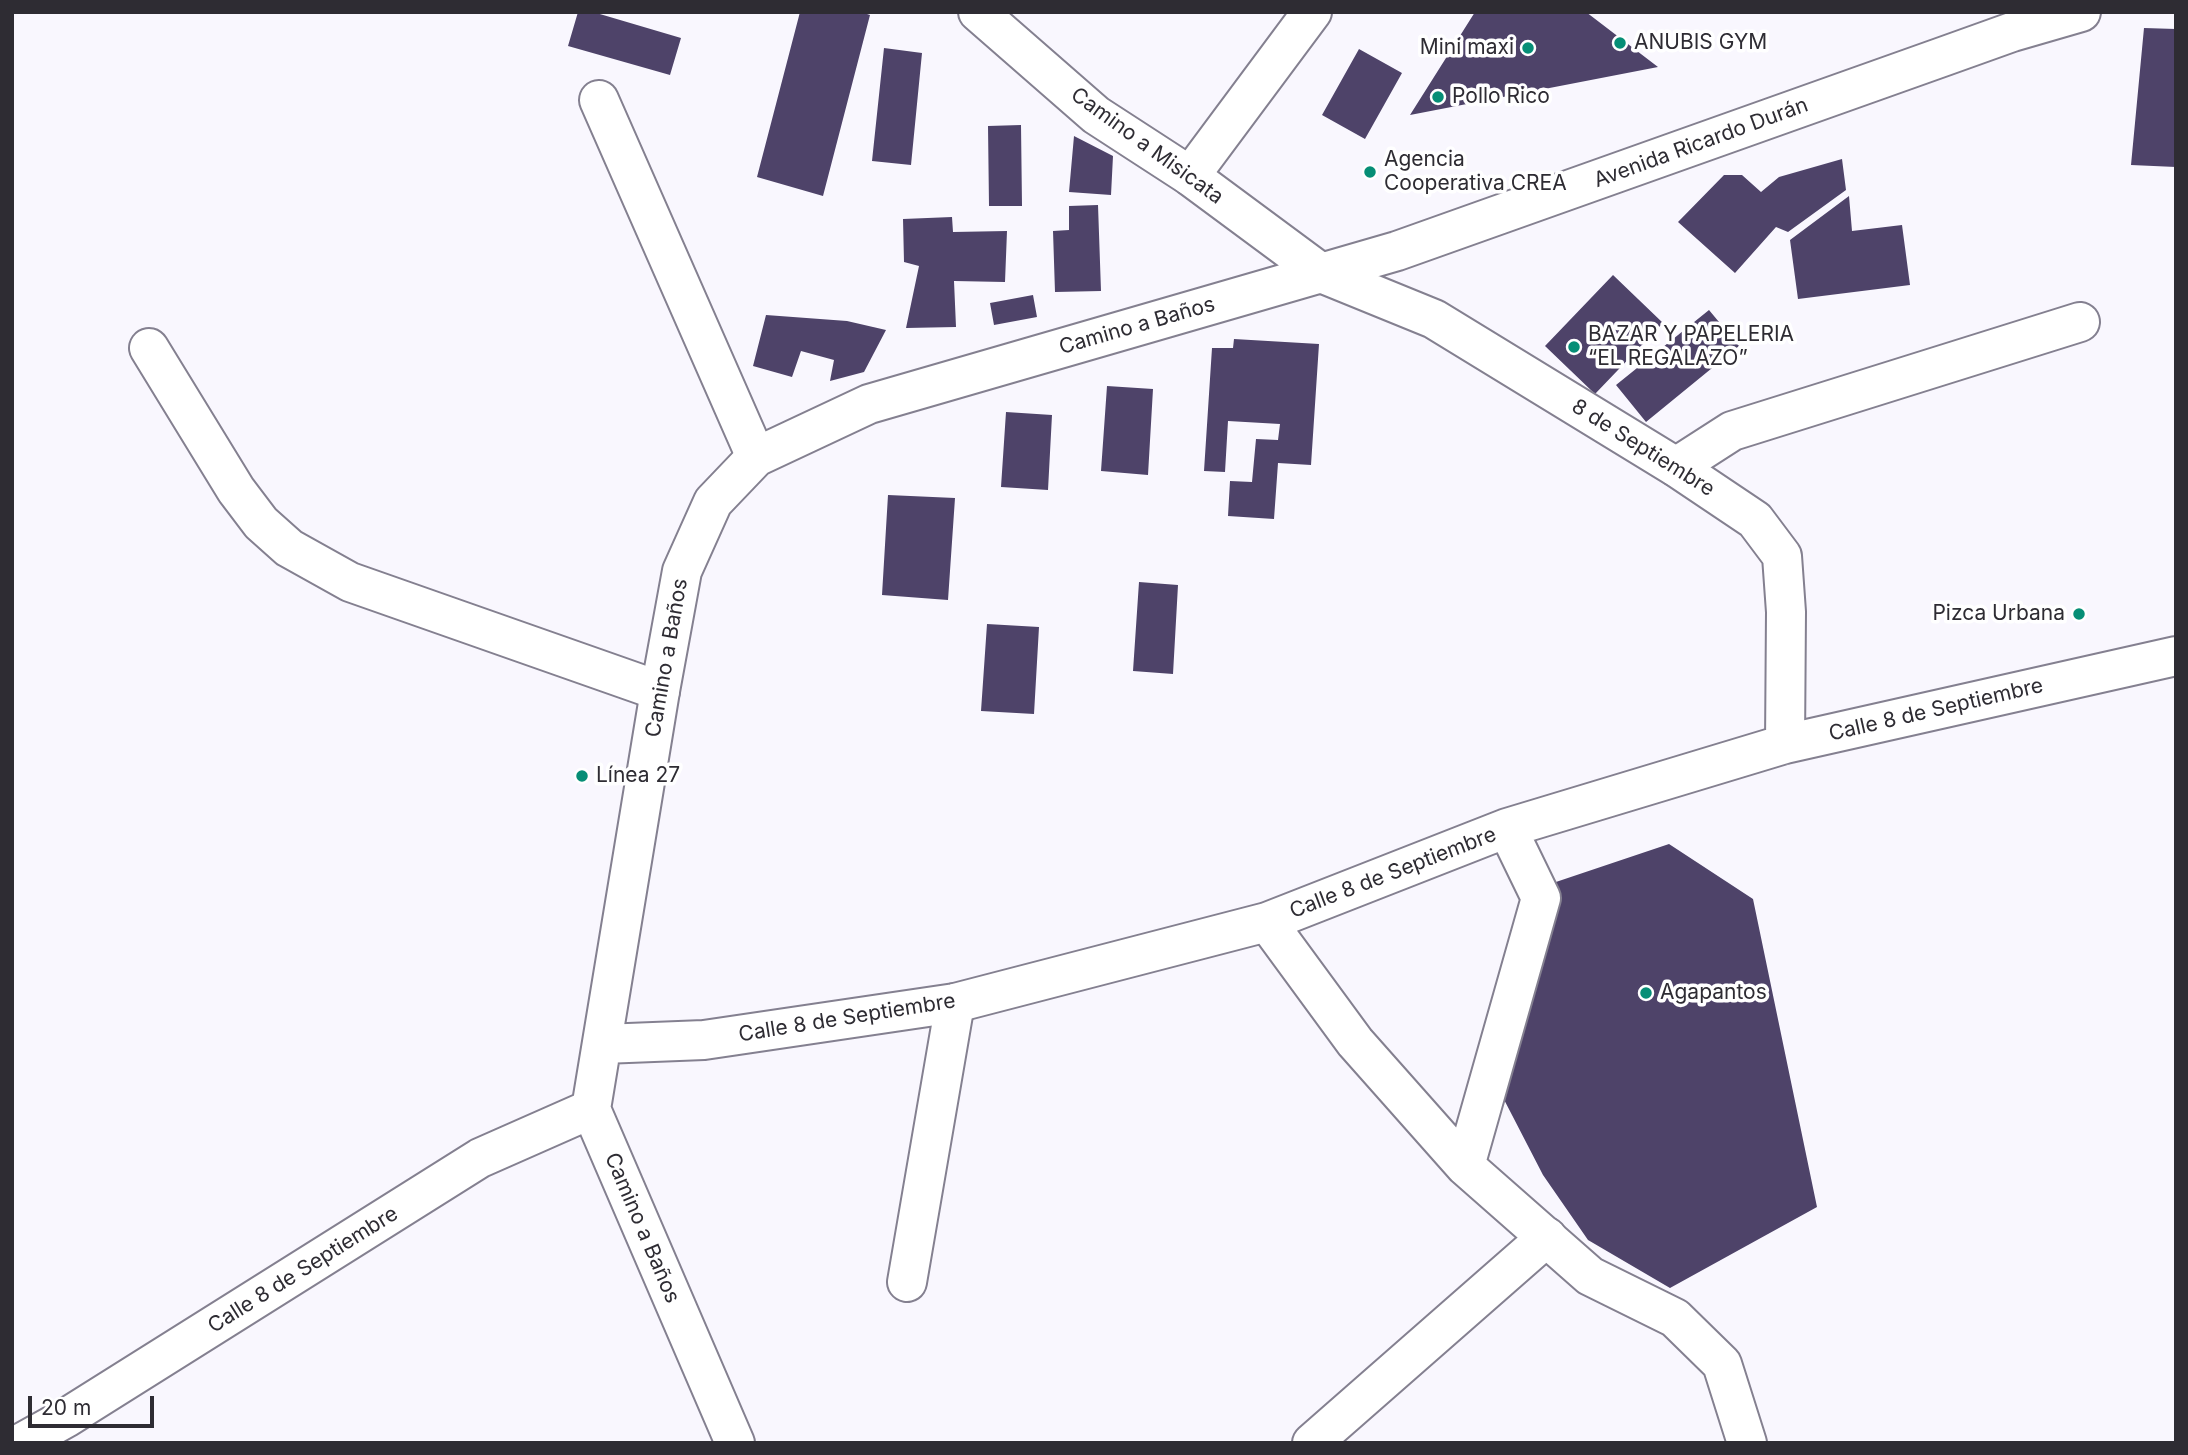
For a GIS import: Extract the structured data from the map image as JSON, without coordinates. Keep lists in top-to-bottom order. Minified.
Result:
{"streets":{"street":["Avenida Ricardo Durán","Camino a Misicata","Camino a Baños","8 de Septiembre","Calle 8 de Septiembre"]},"crossings":[["Avenida Ricardo Durán","Camino a Misicata"],["Avenida Ricardo Durán","Camino a Baños"],["Avenida Ricardo Durán","8 de Septiembre"],["Camino a Misicata","Camino a Baños"],["Camino a Misicata","8 de Septiembre"],["Camino a Baños","8 de Septiembre"],["Camino a Baños","Calle 8 de Septiembre"],["8 de Septiembre","Calle 8 de Septiembre"]],"places":["ANUBIS GYM","Mini maxi","Pollo Rico","Agencia Cooperativa CREA","BAZAR Y PAPELERIA “EL REGALAZO”","Pizca Urbana","Línea 27","Agapantos"],"scale_bar":"20 m"}
